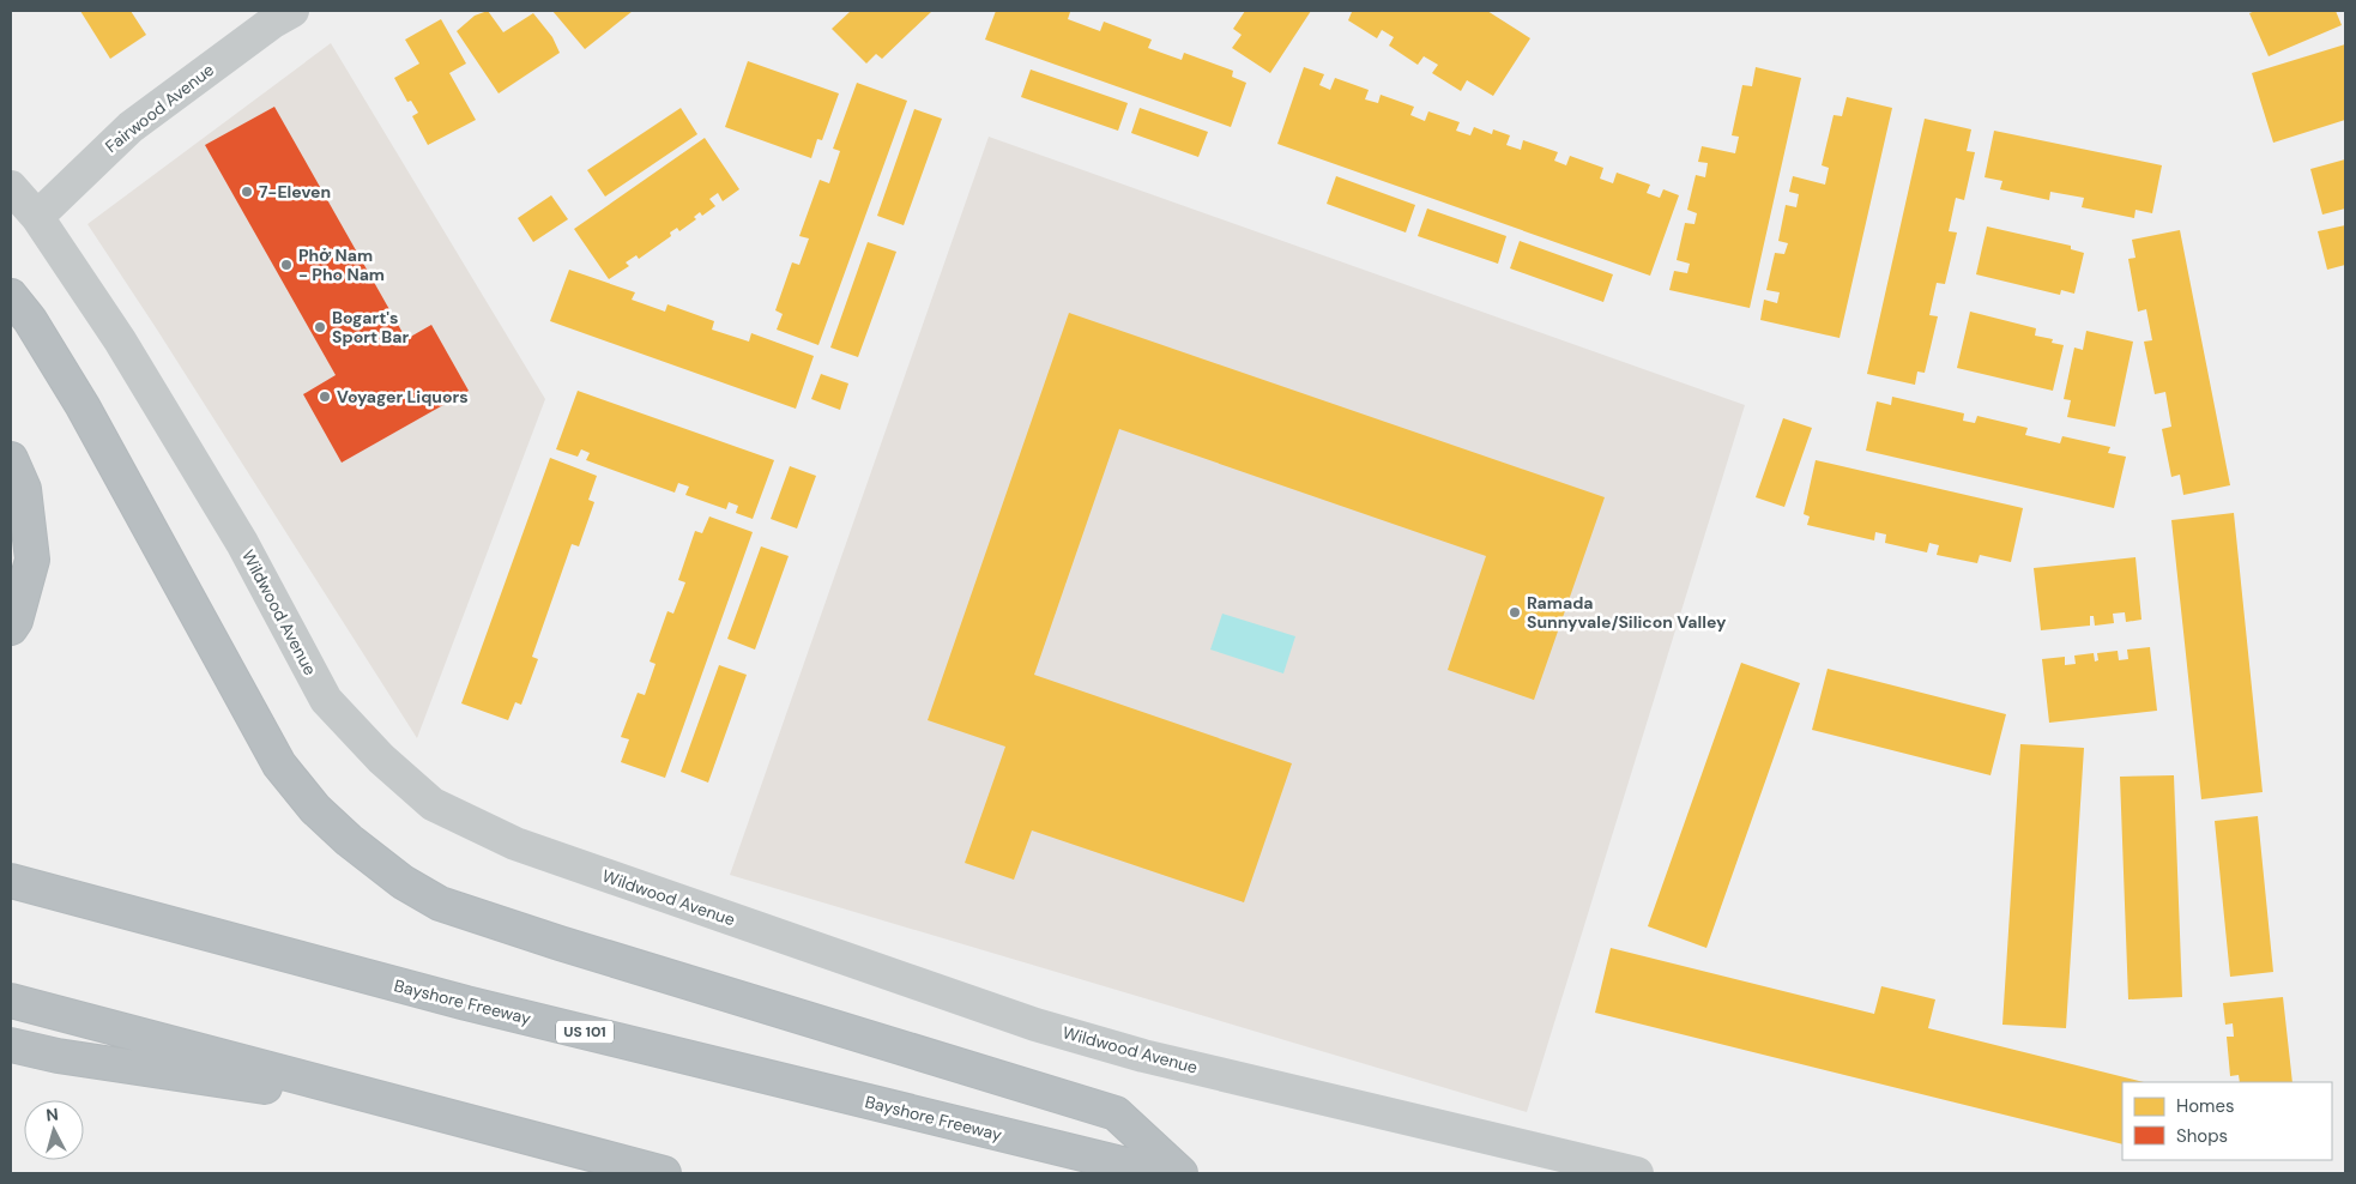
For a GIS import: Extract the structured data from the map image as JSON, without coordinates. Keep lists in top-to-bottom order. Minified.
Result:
{"streets":{"highway":["Bayshore Freeway","US 101"],"street":["Fairwood Avenue","Wildwood Avenue"]},"crossings":[["Fairwood Avenue","Wildwood Avenue"]],"places":["7-Eleven","Phở Nam - Pho Nam","Bogart's Sport Bar","Voyager Liquors","Ramada Sunnyvale/Silicon Valley"],"legend":["Homes","Shops"],"north":"top"}
